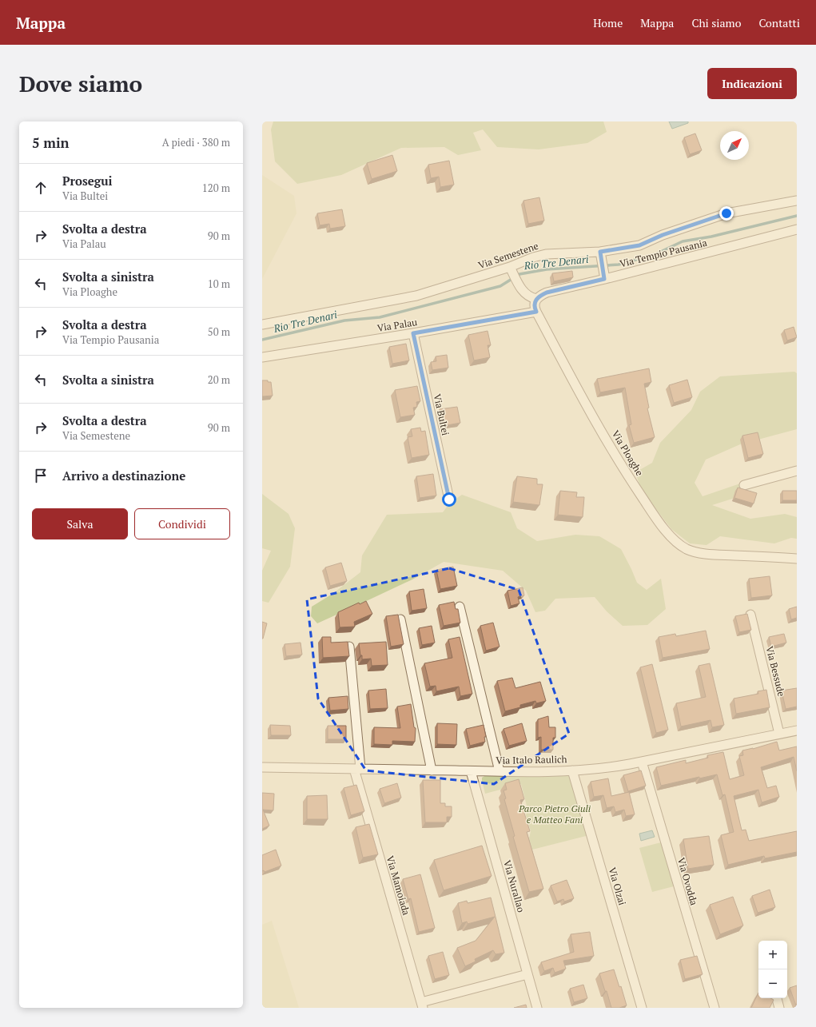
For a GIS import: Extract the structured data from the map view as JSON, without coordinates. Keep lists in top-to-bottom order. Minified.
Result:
{"streets":{"street":["Via Tempio Pausania","Via Semestene","Via Palau","Via Bultei","Via Ploaghe","Via Bessude","Via Italo Raulich","Via Ovodda","Via Mamoiada","Via Nurallao","Via Olzai"]},"crossings":[["Via Tempio Pausania","Via Ploaghe"],["Via Palau","Via Bultei"],["Via Palau","Via Ploaghe"],["Via Bessude","Via Italo Raulich"],["Via Italo Raulich","Via Ovodda"],["Via Italo Raulich","Via Mamoiada"],["Via Italo Raulich","Via Nurallao"],["Via Italo Raulich","Via Olzai"]],"water":["Rio Tre Denari"],"parks":["Parco Pietro Giuli e Matteo Fani"],"north":"top right","page":{"header":"Mappa","nav":["Home","Mappa","Chi siamo","Contatti"],"buttons":["Indicazioni",["Salva","Condividi"]],"title":"Dove siamo","heading":["5 min","A piedi · 380 m"],"list":[["Prosegui","Via Bultei","120 m"],["Svolta a destra","Via Palau","90 m"],["Svolta a sinistra","Via Ploaghe","10 m"],["Svolta a destra","Via Tempio Pausania","50 m"],["Svolta a sinistra","20 m"],["Svolta a destra","Via Semestene","90 m"],"Arrivo a destinazione"],"map_buttons":["+","−"]}}
